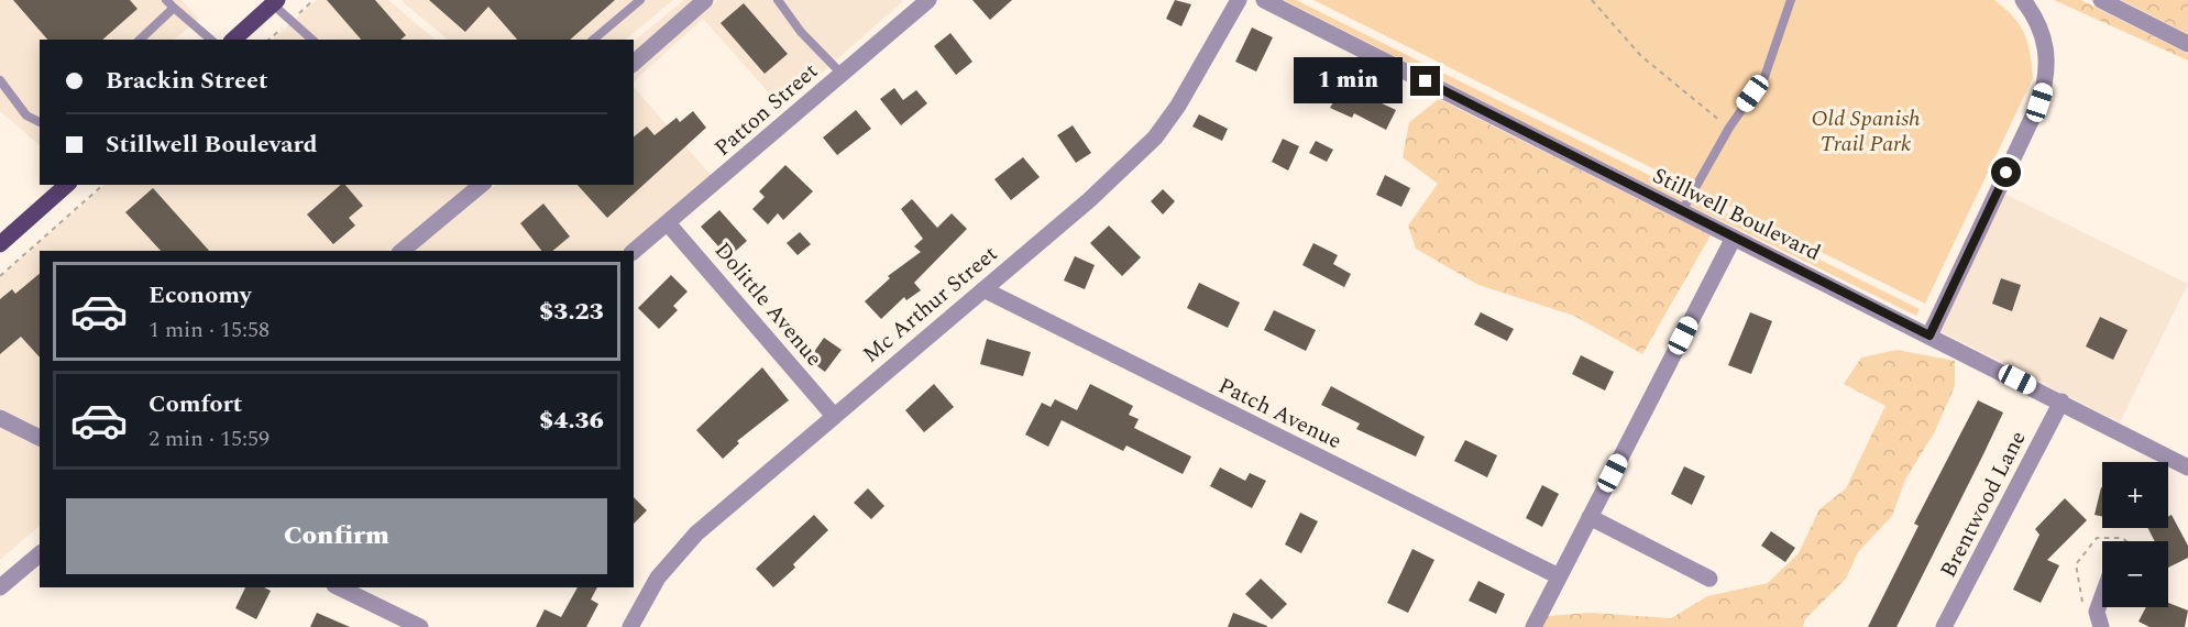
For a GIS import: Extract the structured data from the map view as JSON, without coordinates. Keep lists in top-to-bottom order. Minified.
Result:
{"streets":{"street":["Patton Street","Stillwell Boulevard","Dolittle Avenue","Mc Arthur Street","Patch Avenue","Brentwood Lane"]},"crossings":[["Patton Street","Dolittle Avenue"],["Stillwell Boulevard","Brentwood Lane"],["Dolittle Avenue","Mc Arthur Street"],["Mc Arthur Street","Patch Avenue"]],"parks":["Old Spanish Trail Park"],"page":{"banner":["Brackin Street","Stillwell Boulevard"],"bubble":"1 min","list":[{"name":"Economy","note":"1 min · 15:58","value":"$3.23"},{"name":"Comfort","note":"2 min · 15:59","value":"$4.36"}],"map_buttons":["+","−"],"buttons":"Confirm"}}
